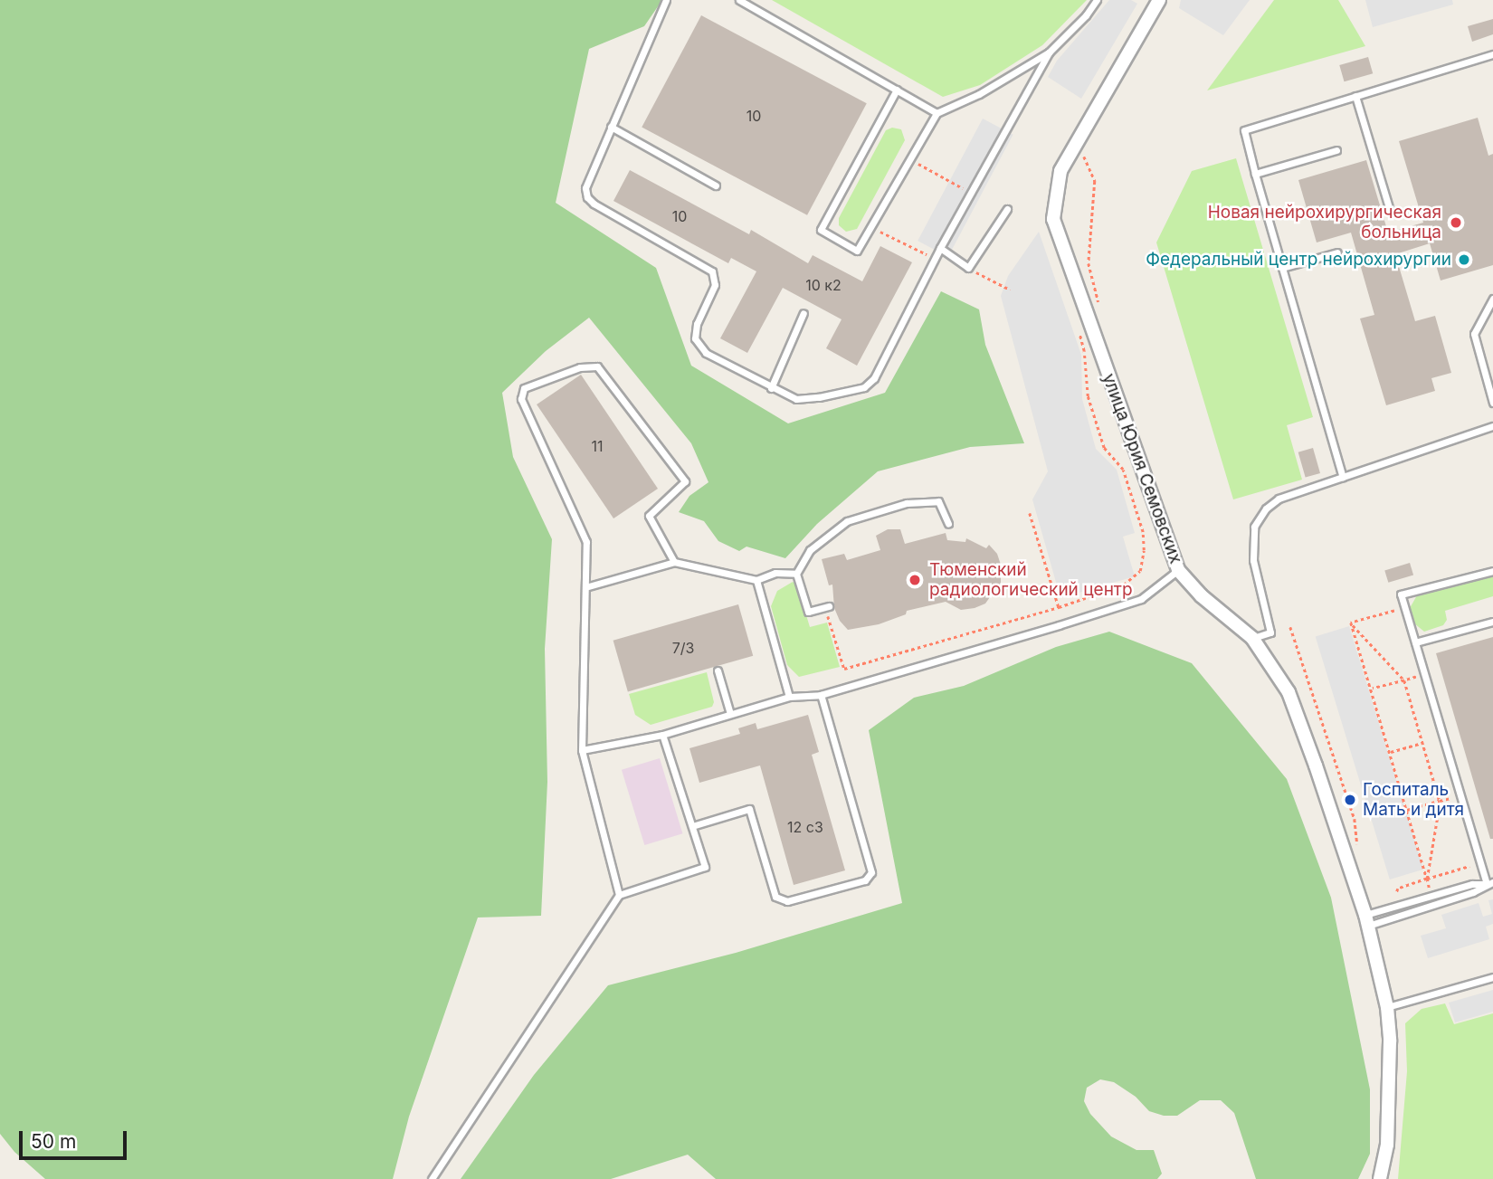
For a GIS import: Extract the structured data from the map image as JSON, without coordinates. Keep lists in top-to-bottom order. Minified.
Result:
{"streets":{"street":["улица Юрия Семовских"]},"places":["Новая нейрохирургическая больница","Федеральный центр нейрохирургии","Тюменский радиологический центр","Госпиталь Мать и дитя"],"house_numbers":["10","10","10 к2","11","7/3","12 с3"],"scale_bar":"50 m"}
